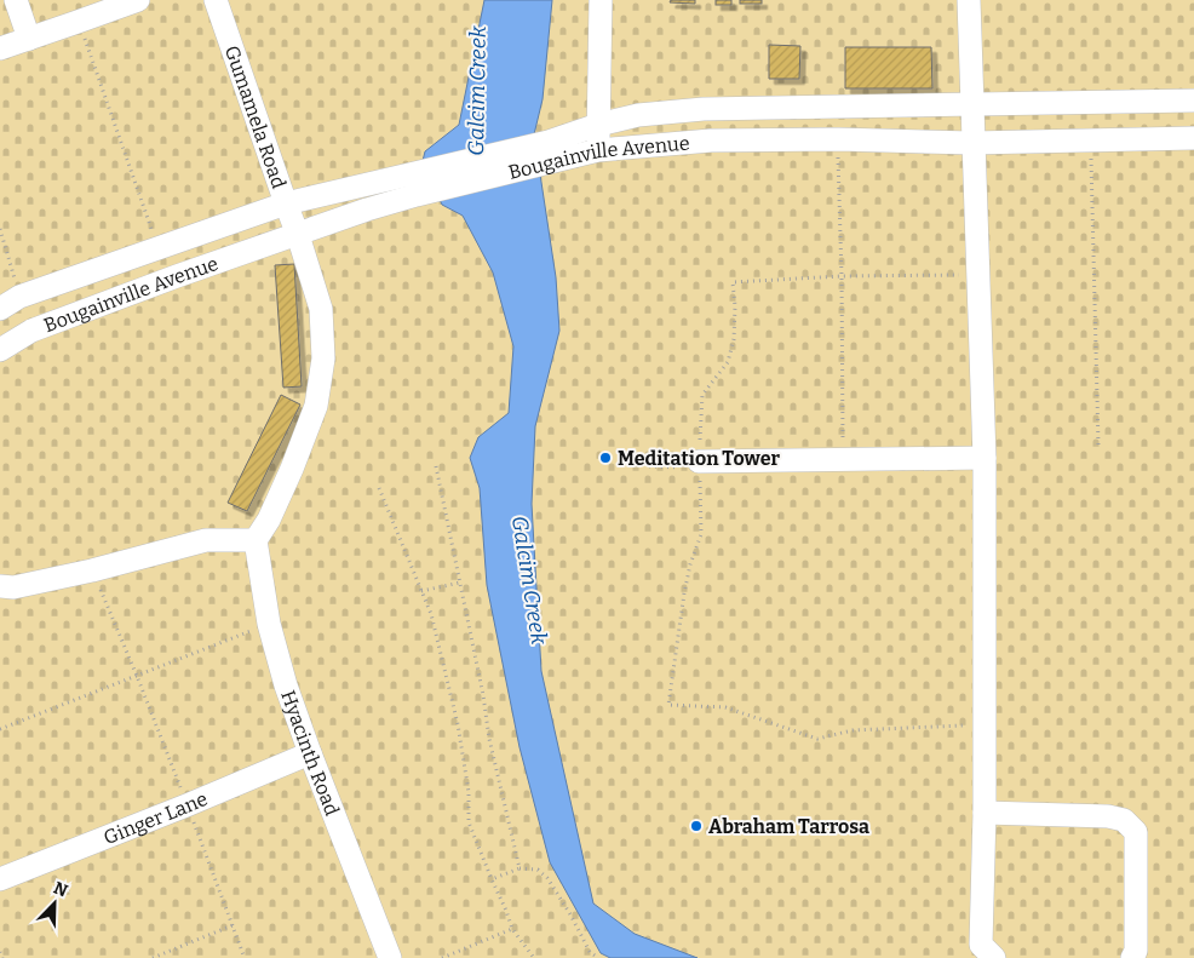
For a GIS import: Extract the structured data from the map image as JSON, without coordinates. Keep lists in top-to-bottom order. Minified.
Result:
{"streets":{"street":["Gumamela Road","Bougainville Avenue","Hyacinth Road","Ginger Lane"]},"crossings":[["Gumamela Road","Bougainville Avenue"],["Hyacinth Road","Ginger Lane"]],"water":["Galcim Creek"],"places":["Meditation Tower","Abraham Tarrosa"],"north":"top right"}
